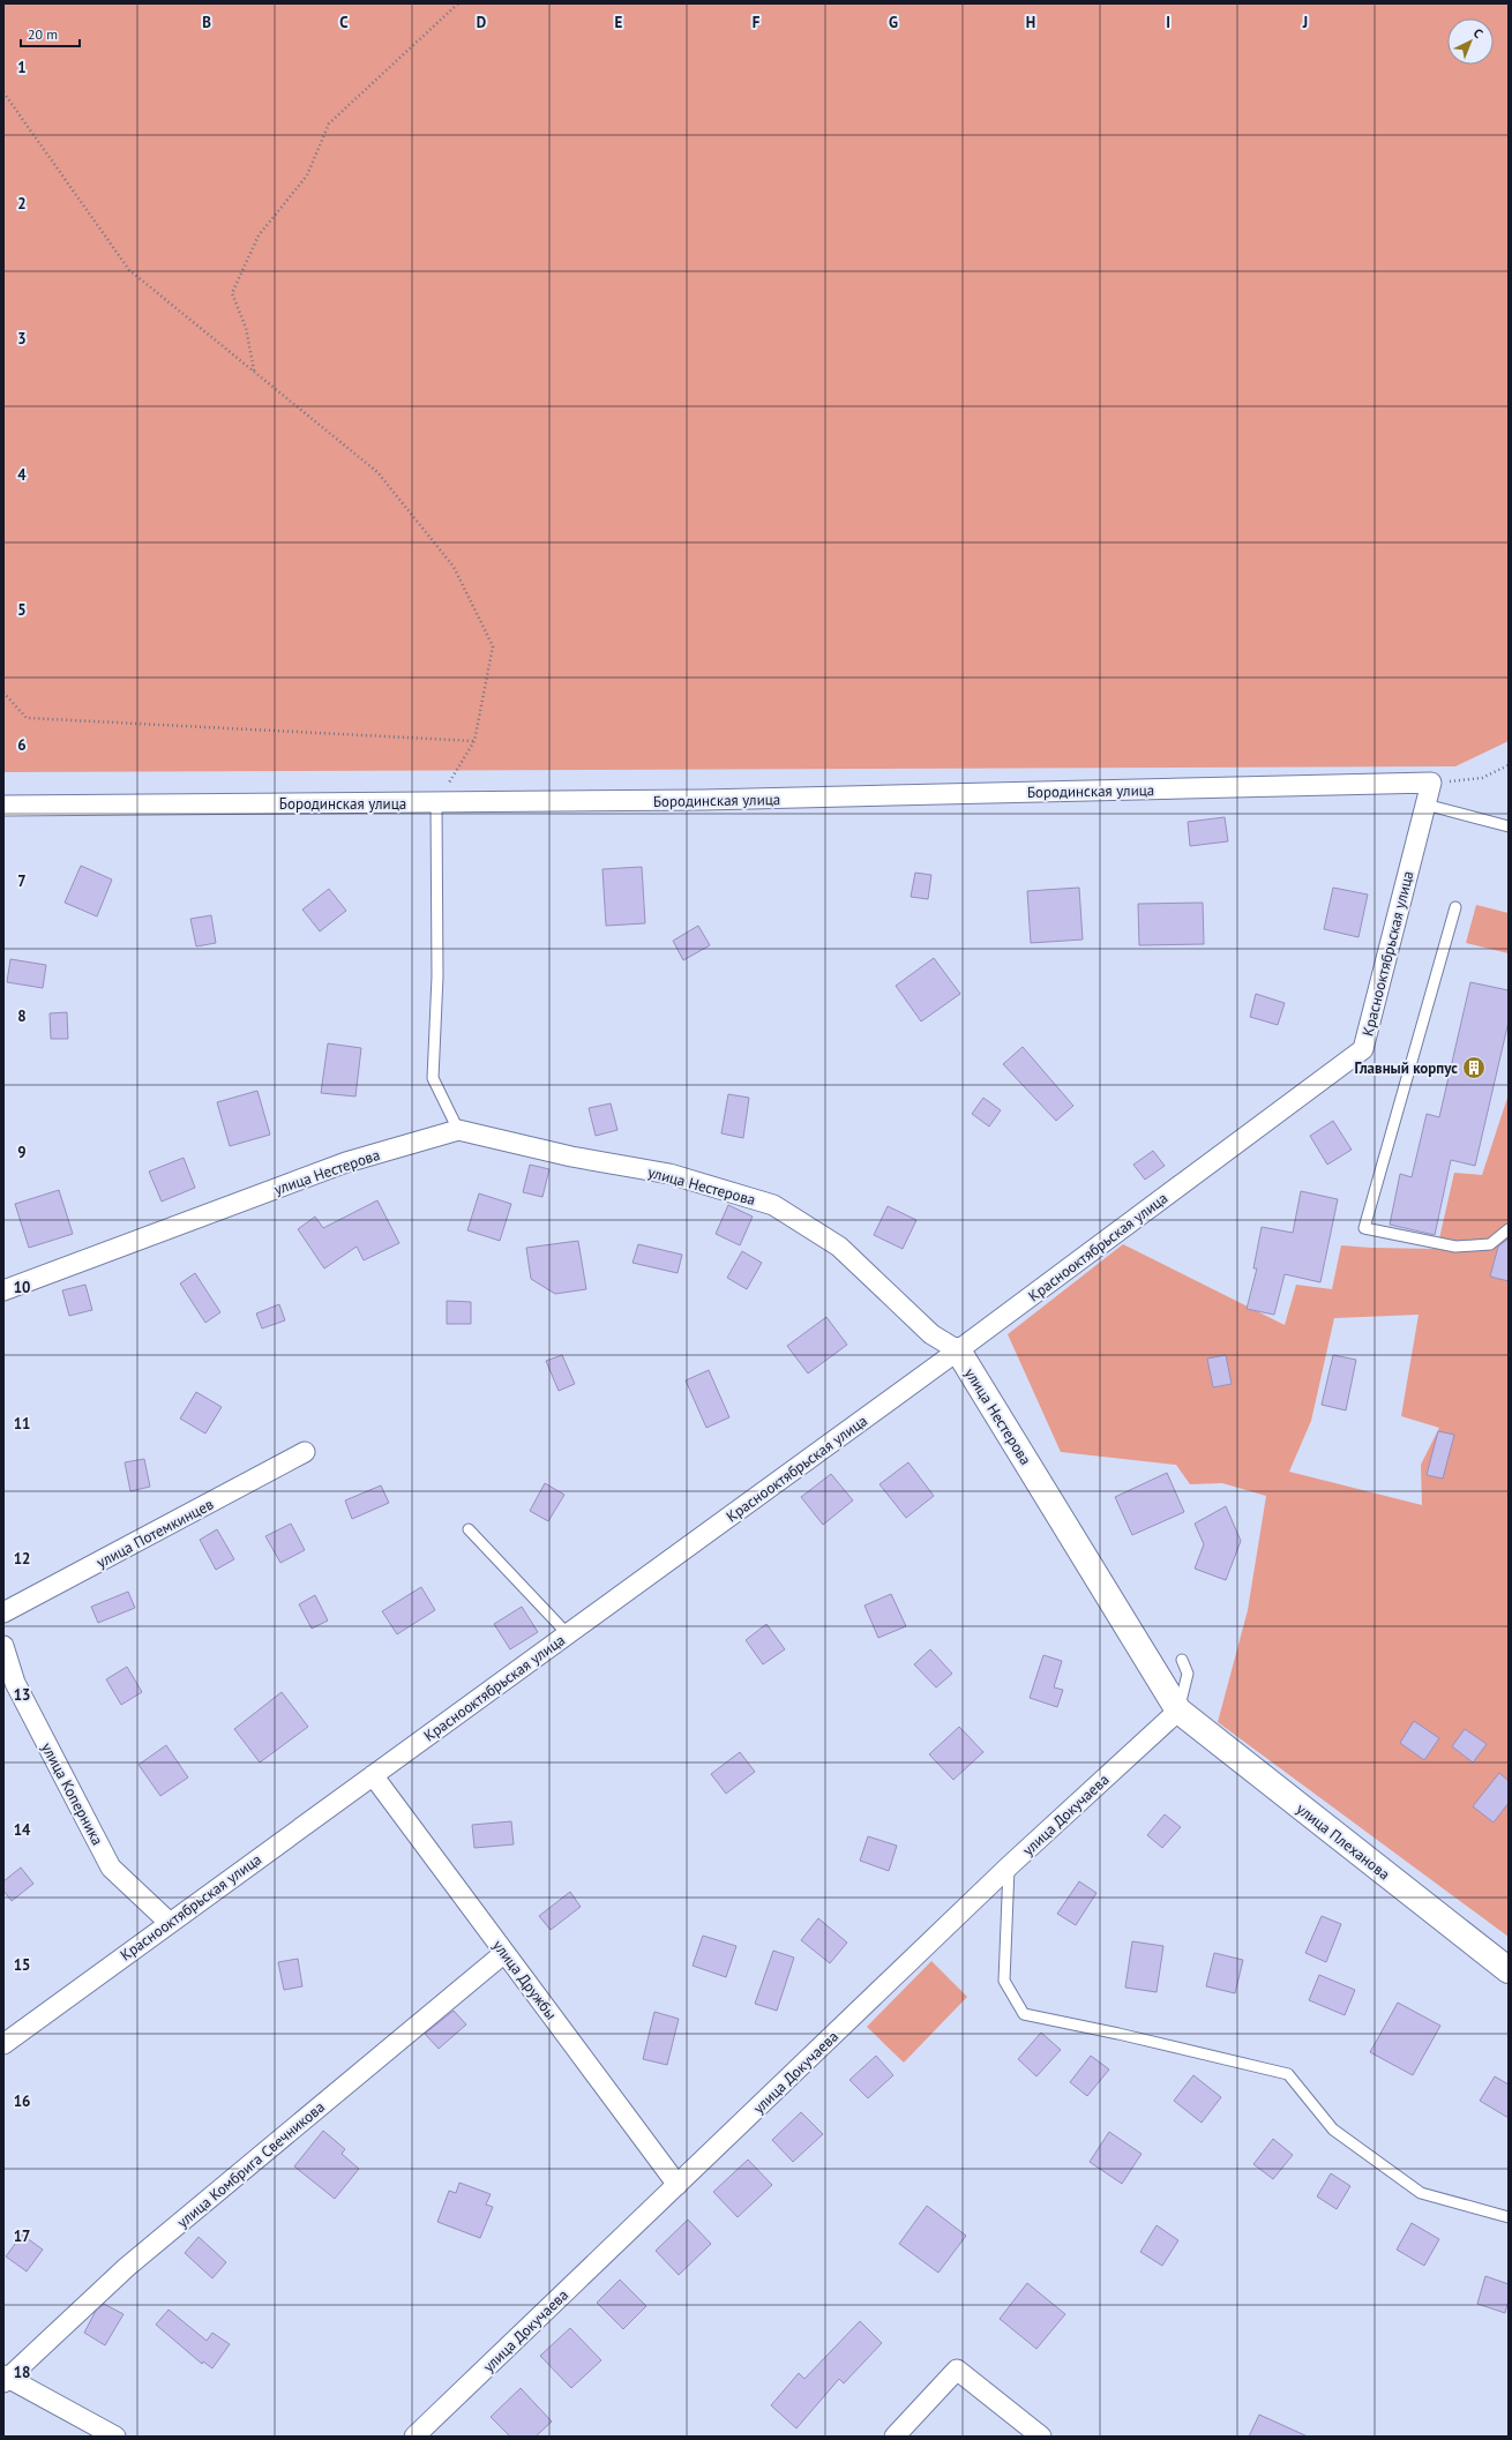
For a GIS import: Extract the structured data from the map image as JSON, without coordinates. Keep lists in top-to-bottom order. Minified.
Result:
{"streets":{"street":["Бородинская улица","Краснооктябрьская улица","улица Нестерова","улица Потемкинцев","улица Коперника","улица Докучаева","улица Плеханова","улица Дружбы","улица Комбрига Свечникова"]},"crossings":[["Бородинская улица","Краснооктябрьская улица"],["Краснооктябрьская улица","улица Нестерова"],["Краснооктябрьская улица","улица Коперника"],["Краснооктябрьская улица","улица Дружбы"],["улица Нестерова","улица Докучаева"],["улица Нестерова","улица Плеханова"],["улица Докучаева","улица Плеханова"],["улица Докучаева","улица Дружбы"],["улица Дружбы","улица Комбрига Свечникова"]],"places":{"building":["Главный корпус"]},"scale_bar":"20 m","north":"top right","grid":{"columns":["B","C","D","E","F","G","H","I","J"],"rows":["1","2","3","4","5","6","7","8","9","10","11","12","13","14","15","16","17","18"]}}
